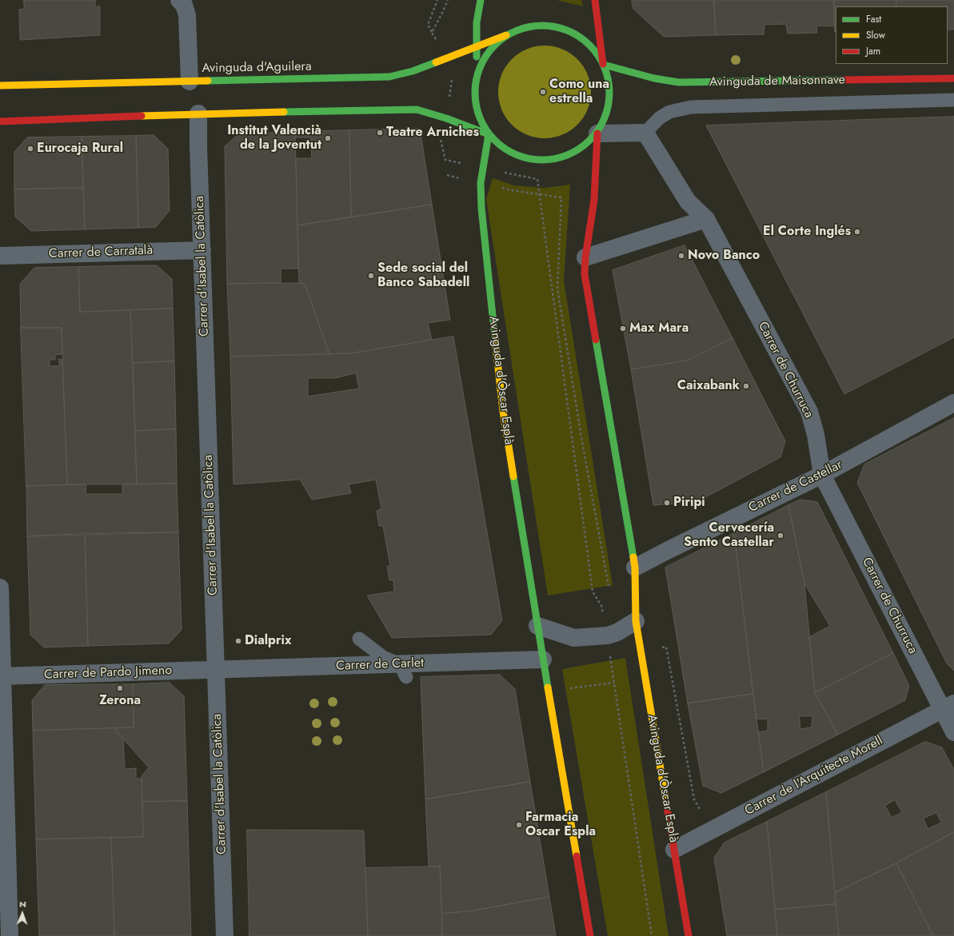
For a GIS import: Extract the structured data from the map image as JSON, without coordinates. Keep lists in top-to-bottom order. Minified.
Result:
{"streets":{"main road":["Avinguda d'Aguilera","Avinguda de Maisonnave","Avinguda d'Òscar Esplà"],"street":["Carrer de Carratalà","Carrer d'Isabel la Catòlica","Carrer de Churruca","Carrer de Castellar","Carrer de Carlet","Carrer de Pardo Jimeno","Carrer de l'Arquitecte Morell"]},"crossings":[["Avinguda d'Aguilera","Avinguda de Maisonnave"],["Avinguda de Maisonnave","Carrer de Churruca"],["Carrer de Carratalà","Carrer d'Isabel la Catòlica"],["Carrer d'Isabel la Catòlica","Carrer de Carlet"],["Carrer d'Isabel la Catòlica","Carrer de Pardo Jimeno"],["Carrer de Churruca","Carrer de Castellar"],["Carrer de Churruca","Carrer de l'Arquitecte Morell"],["Avinguda d'Òscar Esplà","Carrer de Castellar"],["Avinguda d'Òscar Esplà","Carrer de Carlet"],["Avinguda d'Òscar Esplà","Carrer de l'Arquitecte Morell"],["Carrer de Carlet","Carrer de Pardo Jimeno"]],"places":["Como una estrella","Teatre Arniches","Institut Valencià de la Joventut","Eurocaja Rural","El Corte Inglés","Novo Banco","Sede social del Banco Sabadell","Max Mara","Caixabank","Piripi","Cervecería Sento Castellar","Dialprix","Zerona","Farmacia Oscar Espla"],"legend":["Fast","Slow","Jam"],"north":"top"}
